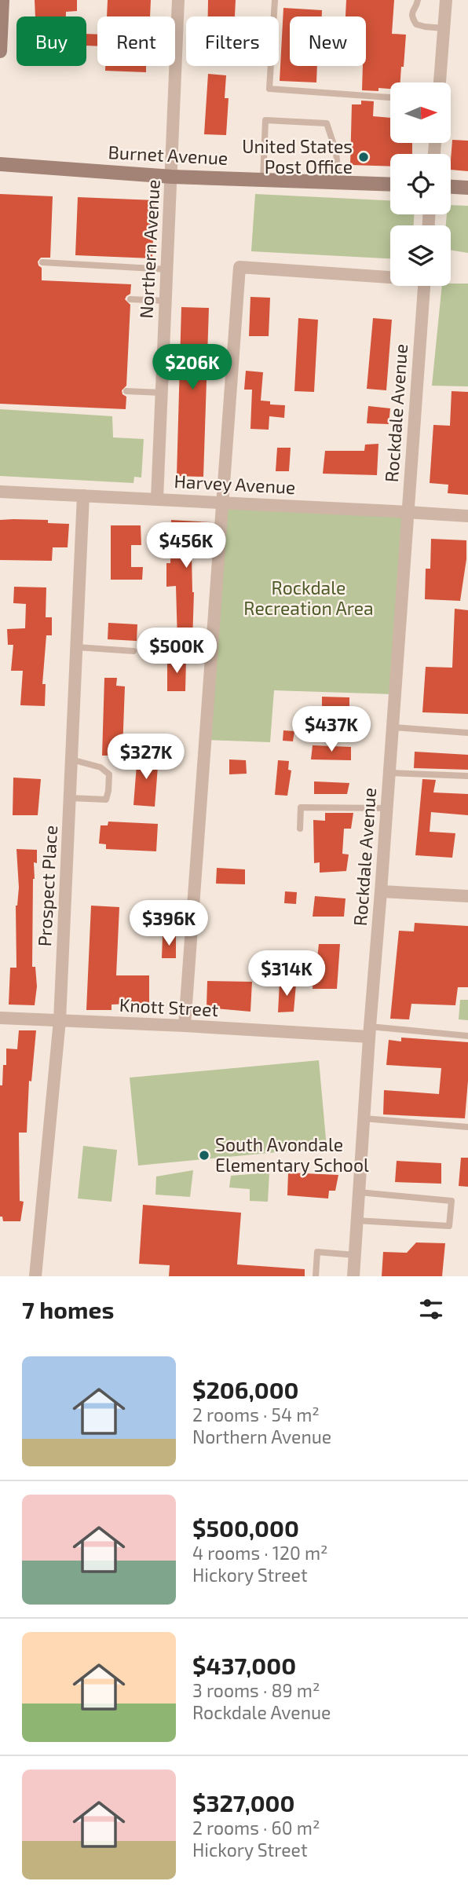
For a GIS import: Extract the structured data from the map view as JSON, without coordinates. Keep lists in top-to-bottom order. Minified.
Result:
{"streets":{"street":["Burnet Avenue","Northern Avenue","Rockdale Avenue","Harvey Avenue","Prospect Place","Knott Street"]},"crossings":[["Burnet Avenue","Northern Avenue"],["Northern Avenue","Harvey Avenue"],["Rockdale Avenue","Harvey Avenue"],["Rockdale Avenue","Knott Street"],["Harvey Avenue","Prospect Place"],["Prospect Place","Knott Street"]],"parks":["Rockdale Recreation Area"],"places":["United States Post Office","South Avondale Elementary School"],"north":"right","page":{"chip":["Buy","Rent","Filters","New"],"price":["$206K","$456K","$500K","$437K","$327K","$396K","$314K"],"heading":"7 homes","list":[{"name":"$206,000","note":"2 rooms · 54 m² · Northern Avenue"},{"name":"$500,000","note":"4 rooms · 120 m² · Hickory Street"},{"name":"$437,000","note":"3 rooms · 89 m² · Rockdale Avenue"},{"name":"$327,000","note":"2 rooms · 60 m² · Hickory Street"}]}}
